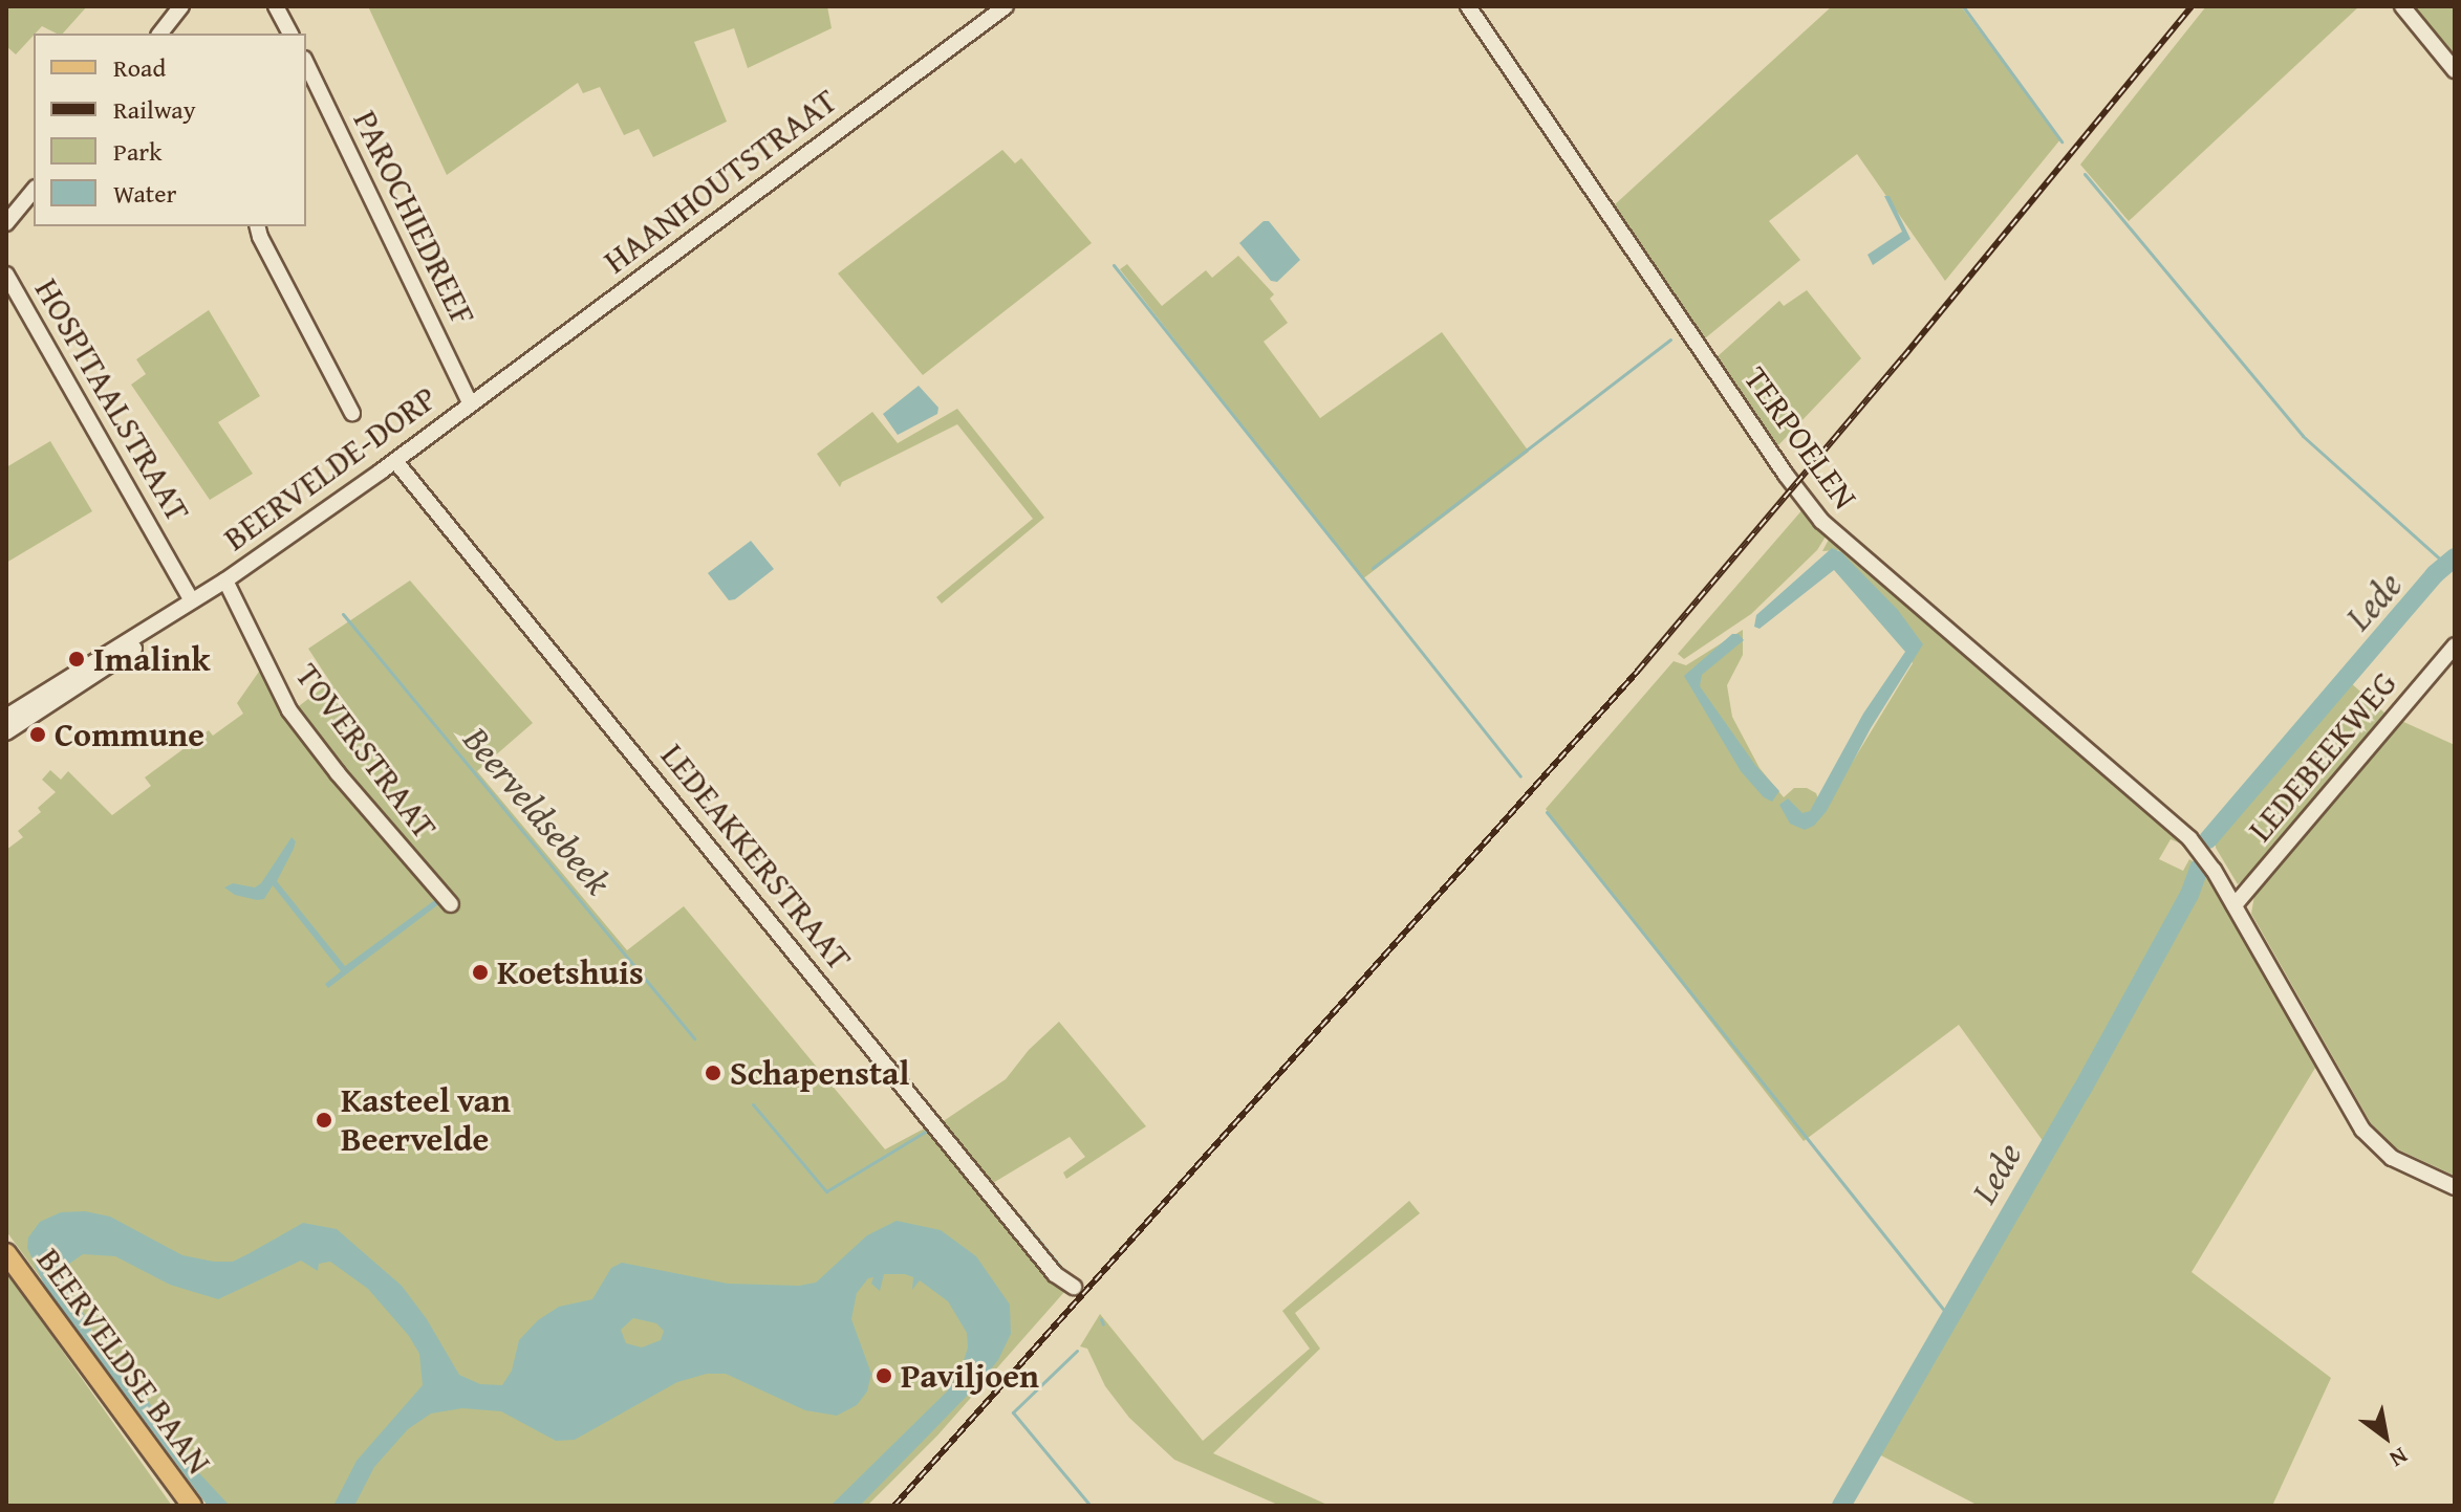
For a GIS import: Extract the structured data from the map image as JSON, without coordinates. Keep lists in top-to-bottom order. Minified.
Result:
{"streets":{"main road":["BEERVELDSE BAAN"],"street":["HAANHOUTSTRAAT","PAROCHIEDREEF","HOSPITAALSTRAAT","TERPOELEN","BEERVELDE-DORP","TOVERSTRAAT","LEDEBEEKWEG","LEDEAKKERSTRAAT"]},"crossings":[["HAANHOUTSTRAAT","PAROCHIEDREEF"],["HAANHOUTSTRAAT","BEERVELDE-DORP"],["PAROCHIEDREEF","BEERVELDE-DORP"],["HOSPITAALSTRAAT","BEERVELDE-DORP"],["TERPOELEN","LEDEBEEKWEG"],["BEERVELDE-DORP","TOVERSTRAAT"],["BEERVELDE-DORP","LEDEAKKERSTRAAT"]],"water":["Lede","Beerveldsebeek"],"places":["Imalink","Commune","Koetshuis","Schapenstal","Kasteel van Beervelde","Paviljoen"],"legend":["Road","Railway","Park","Water"],"north":"bottom right"}
